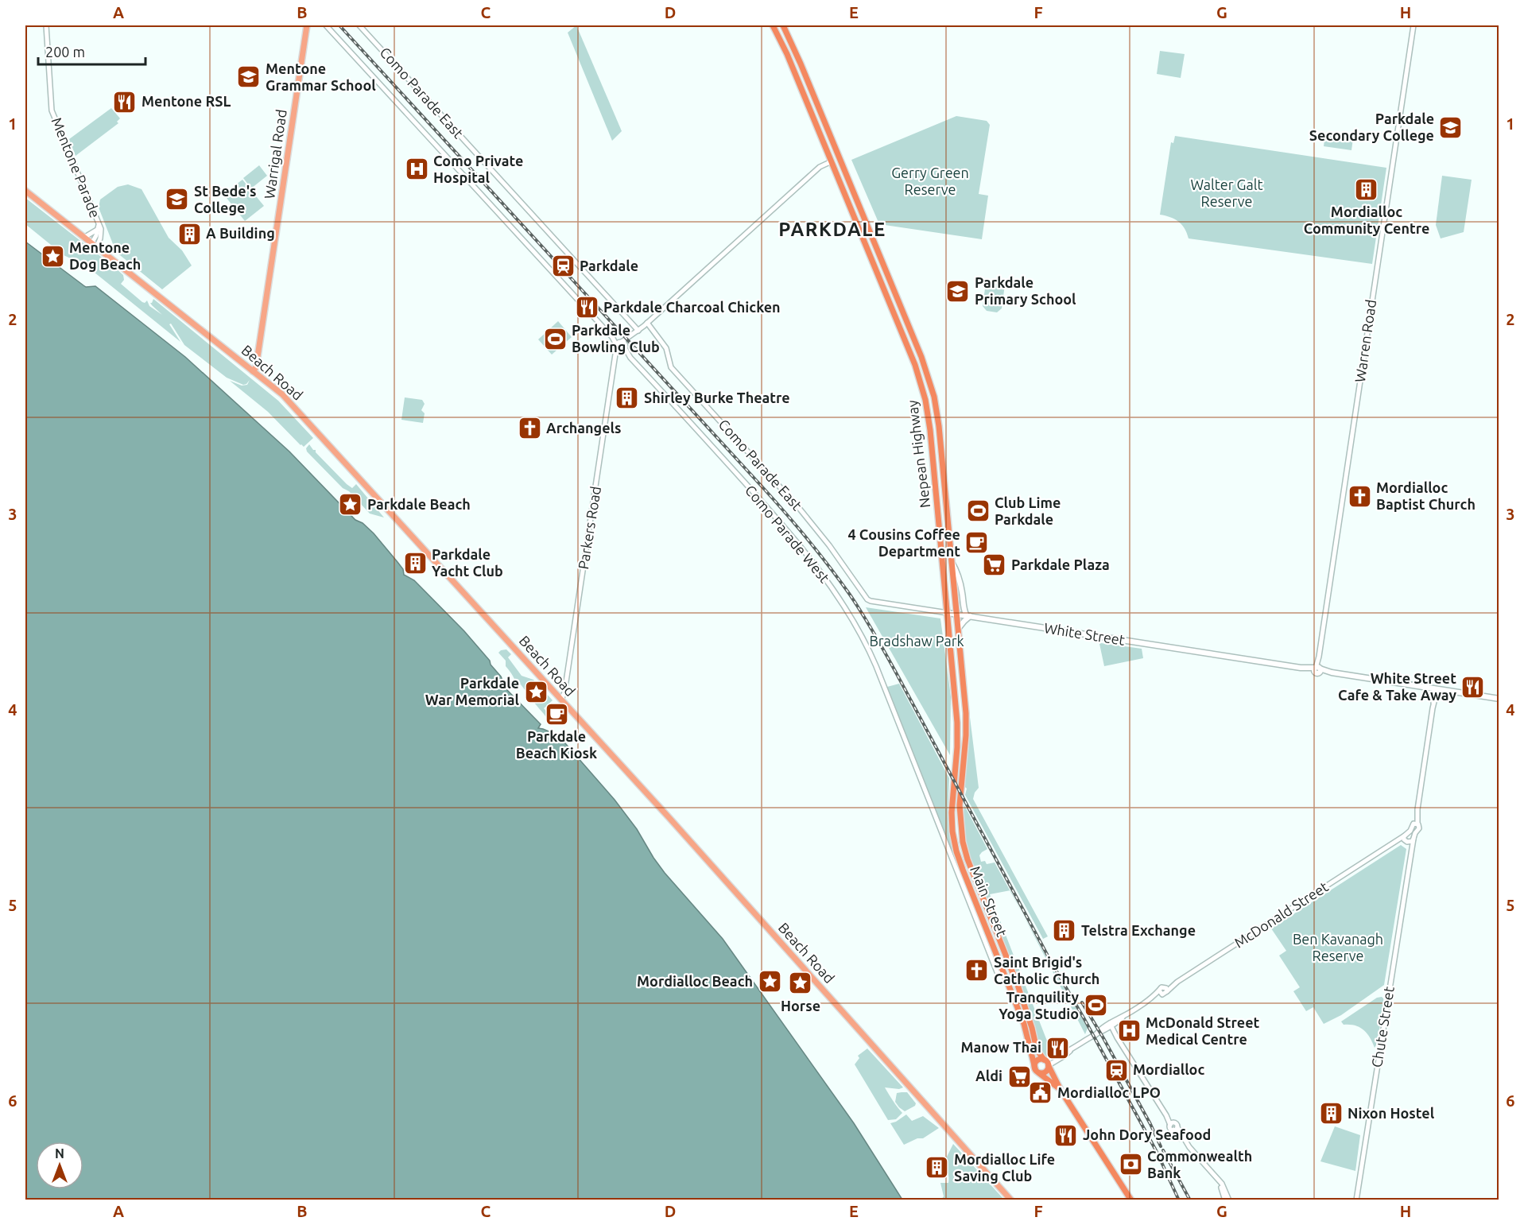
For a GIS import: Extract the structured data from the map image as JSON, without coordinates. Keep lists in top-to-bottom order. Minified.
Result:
{"streets":{"highway":["Nepean Highway","Main Street"],"main road":["Warrigal Road","Beach Road","White Street"],"street":["Como Parade East","Mentone Parade","Warren Road","Parkers Road","Como Parade West","McDonald Street","Chute Street"]},"crossings":[["Como Parade East","Parkers Road"],["Como Parade East","White Street"],["Warrigal Road","Beach Road"],["Mentone Parade","Beach Road"],["Warren Road","White Street"],["Beach Road","Parkers Road"],["Nepean Highway","Parkers Road"],["Nepean Highway","White Street"],["Nepean Highway","Main Street"],["Parkers Road","Como Parade West"],["Como Parade West","Main Street"],["McDonald Street","Chute Street"]],"districts":["PARKDALE"],"parks":["Gerry Green Reserve","Walter Galt Reserve","Bradshaw Park","Ben Kavanagh Reserve"],"places":{"school or university":["Mentone Grammar School","Parkdale Secondary College","St Bede's College","Parkdale Primary School"],"restaurant":["Mentone RSL","Parkdale Charcoal Chicken","White Street Cafe & Take Away","Manow Thai","John Dory Seafood"],"hospital":["Como Private Hospital","McDonald Street Medical Centre"],"building":["Mordialloc Community Centre","A Building","Shirley Burke Theatre","Parkdale Yacht Club","Telstra Exchange","Nixon Hostel","Mordialloc Life Saving Club"],"place":["Mentone Dog Beach","Parkdale Beach","Parkdale War Memorial","Mordialloc Beach","Horse"],"station":["Parkdale","Mordialloc"],"sports":["Parkdale Bowling Club","Club Lime Parkdale","Tranquility Yoga Studio"],"church":["Archangels","Mordialloc Baptist Church","Saint Brigid's Catholic Church"],"cafe":["4 Cousins Coffee Department","Parkdale Beach Kiosk"],"supermarket":["Parkdale Plaza","Aldi"],"public building":["Mordialloc LPO"],"bank":["Commonwealth Bank"]},"scale_bar":"200 m","north":"top","grid":{"columns":["A","B","C","D","E","F","G","H"],"rows":["1","2","3","4","5","6"]}}
